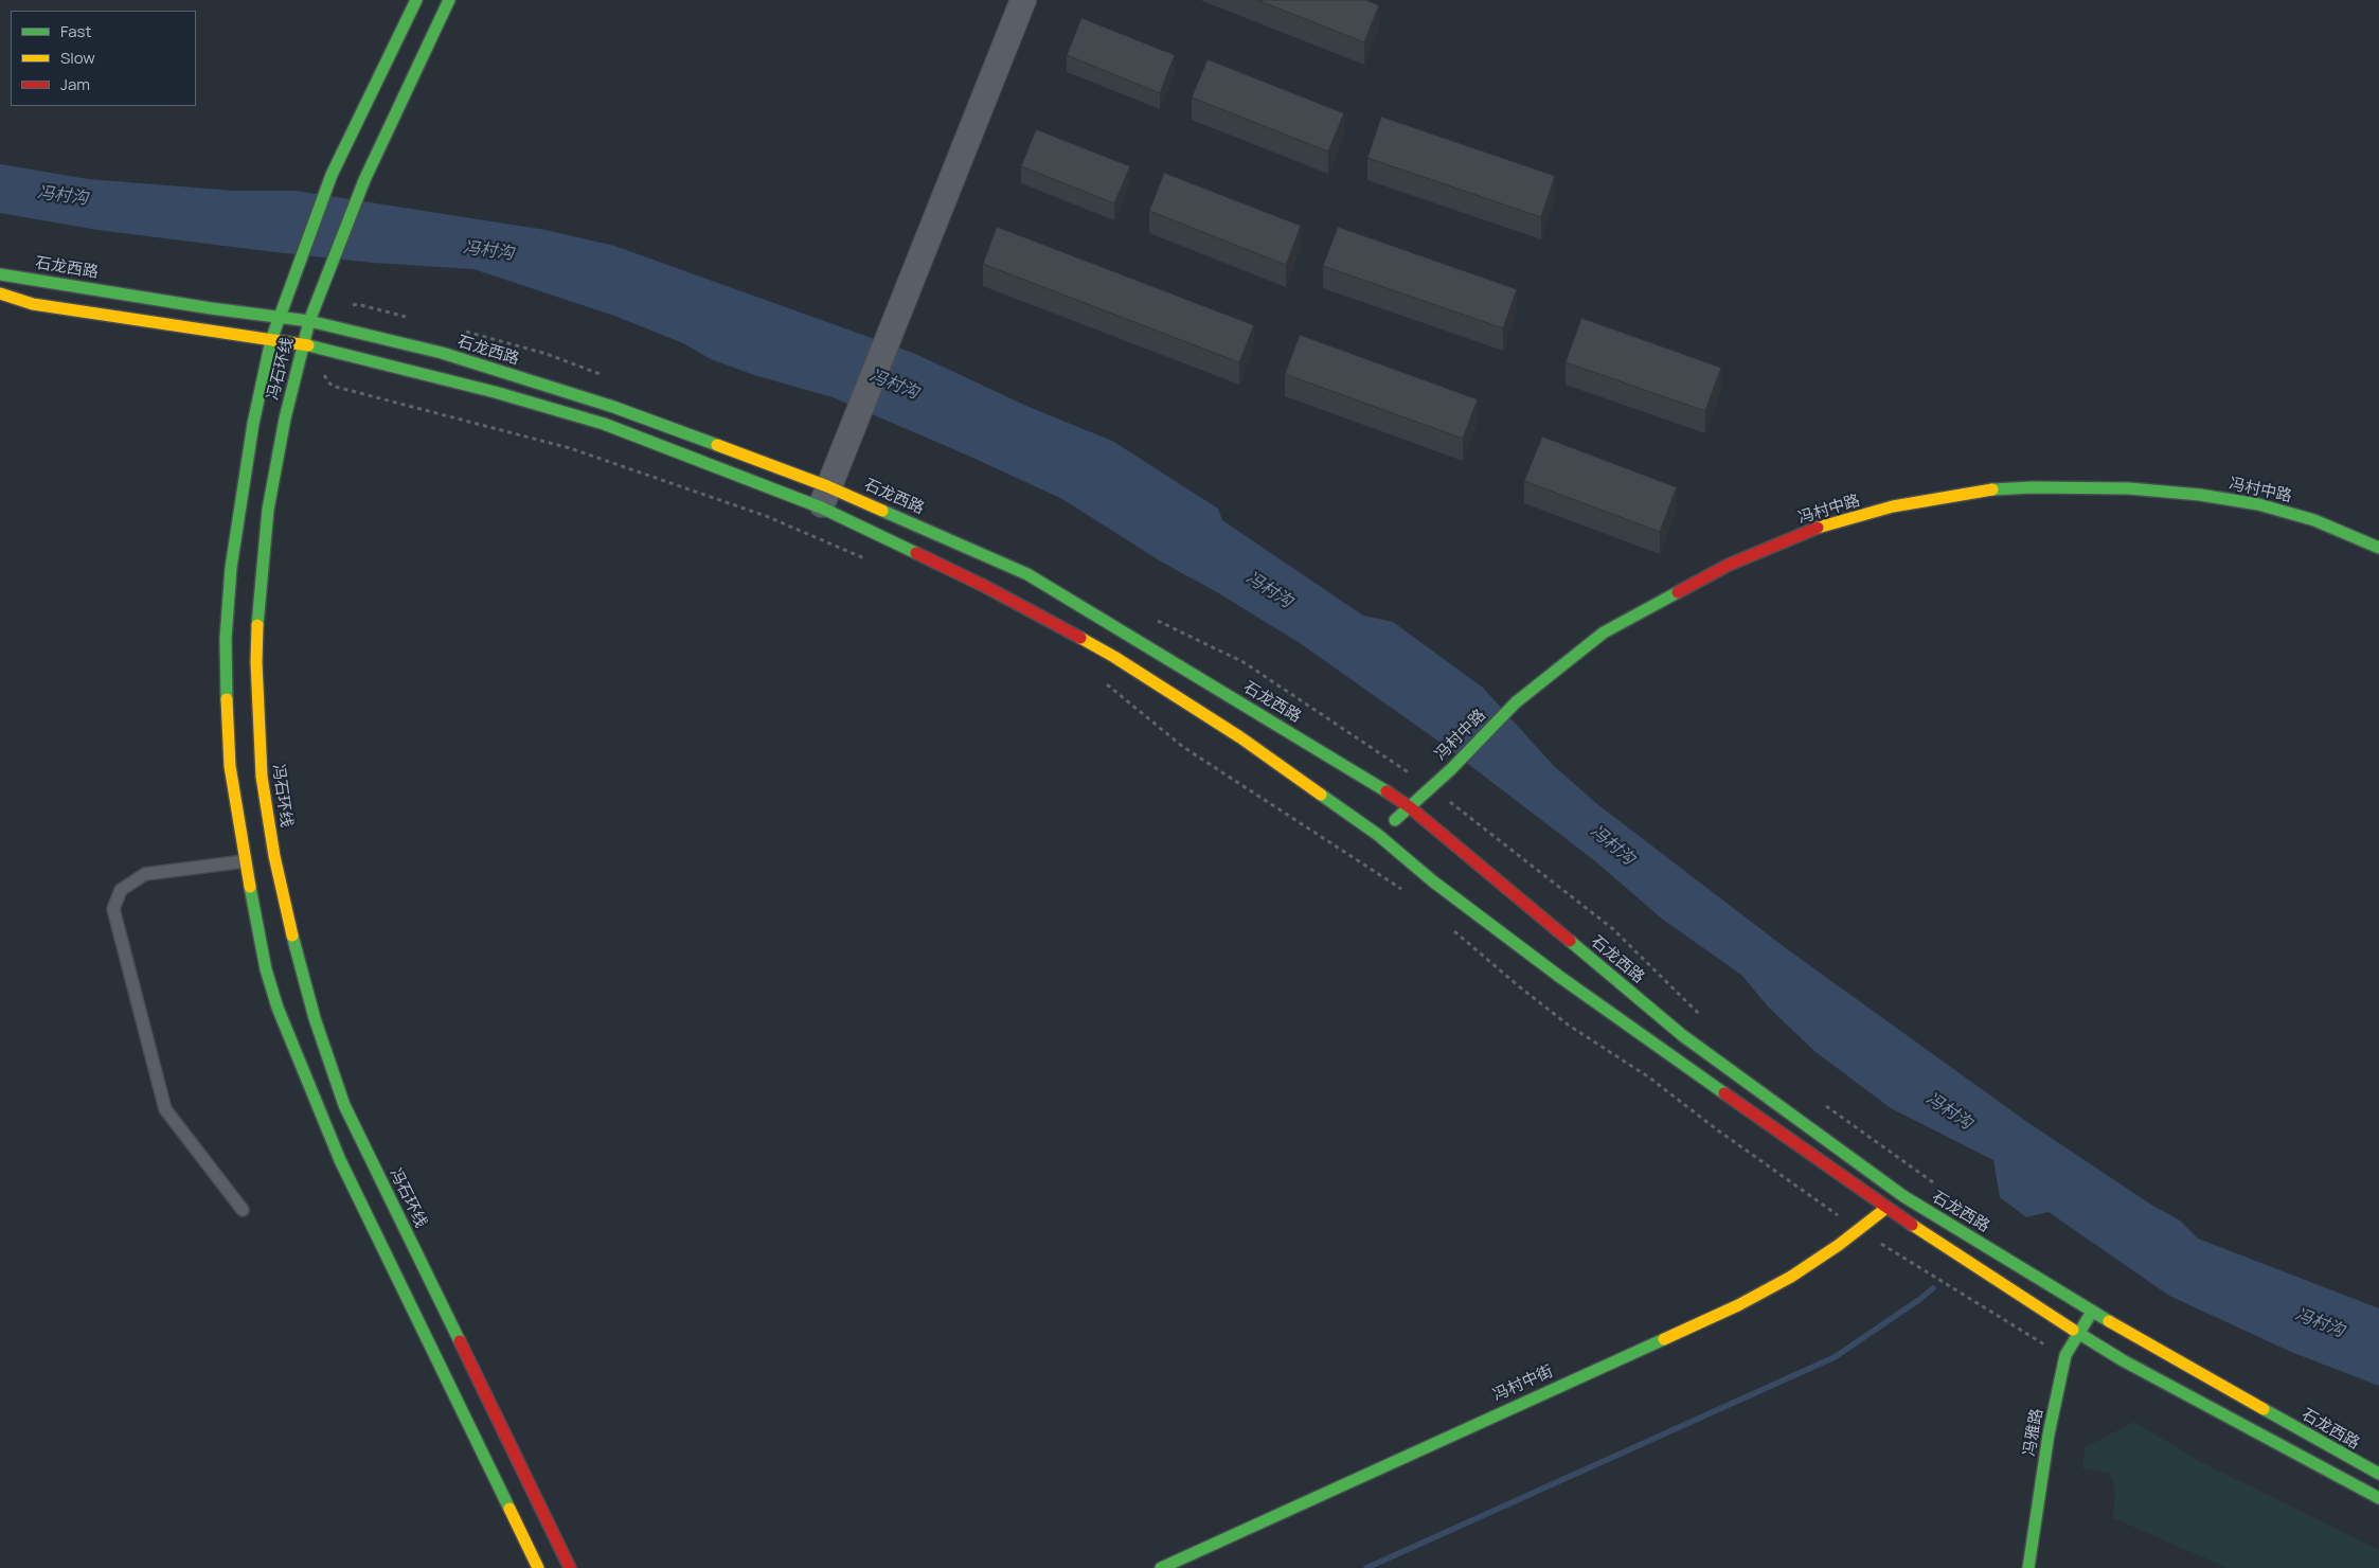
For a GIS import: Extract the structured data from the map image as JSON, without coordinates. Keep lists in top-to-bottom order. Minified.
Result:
{"streets":{"main road":["石龙西路","冯石环线","冯村中路","冯村中街","冯雅路"]},"crossings":[["石龙西路","冯石环线"],["石龙西路","冯村中路"],["石龙西路","冯村中街"],["石龙西路","冯雅路"]],"water":["冯村沟"],"legend":["Fast","Slow","Jam"]}
